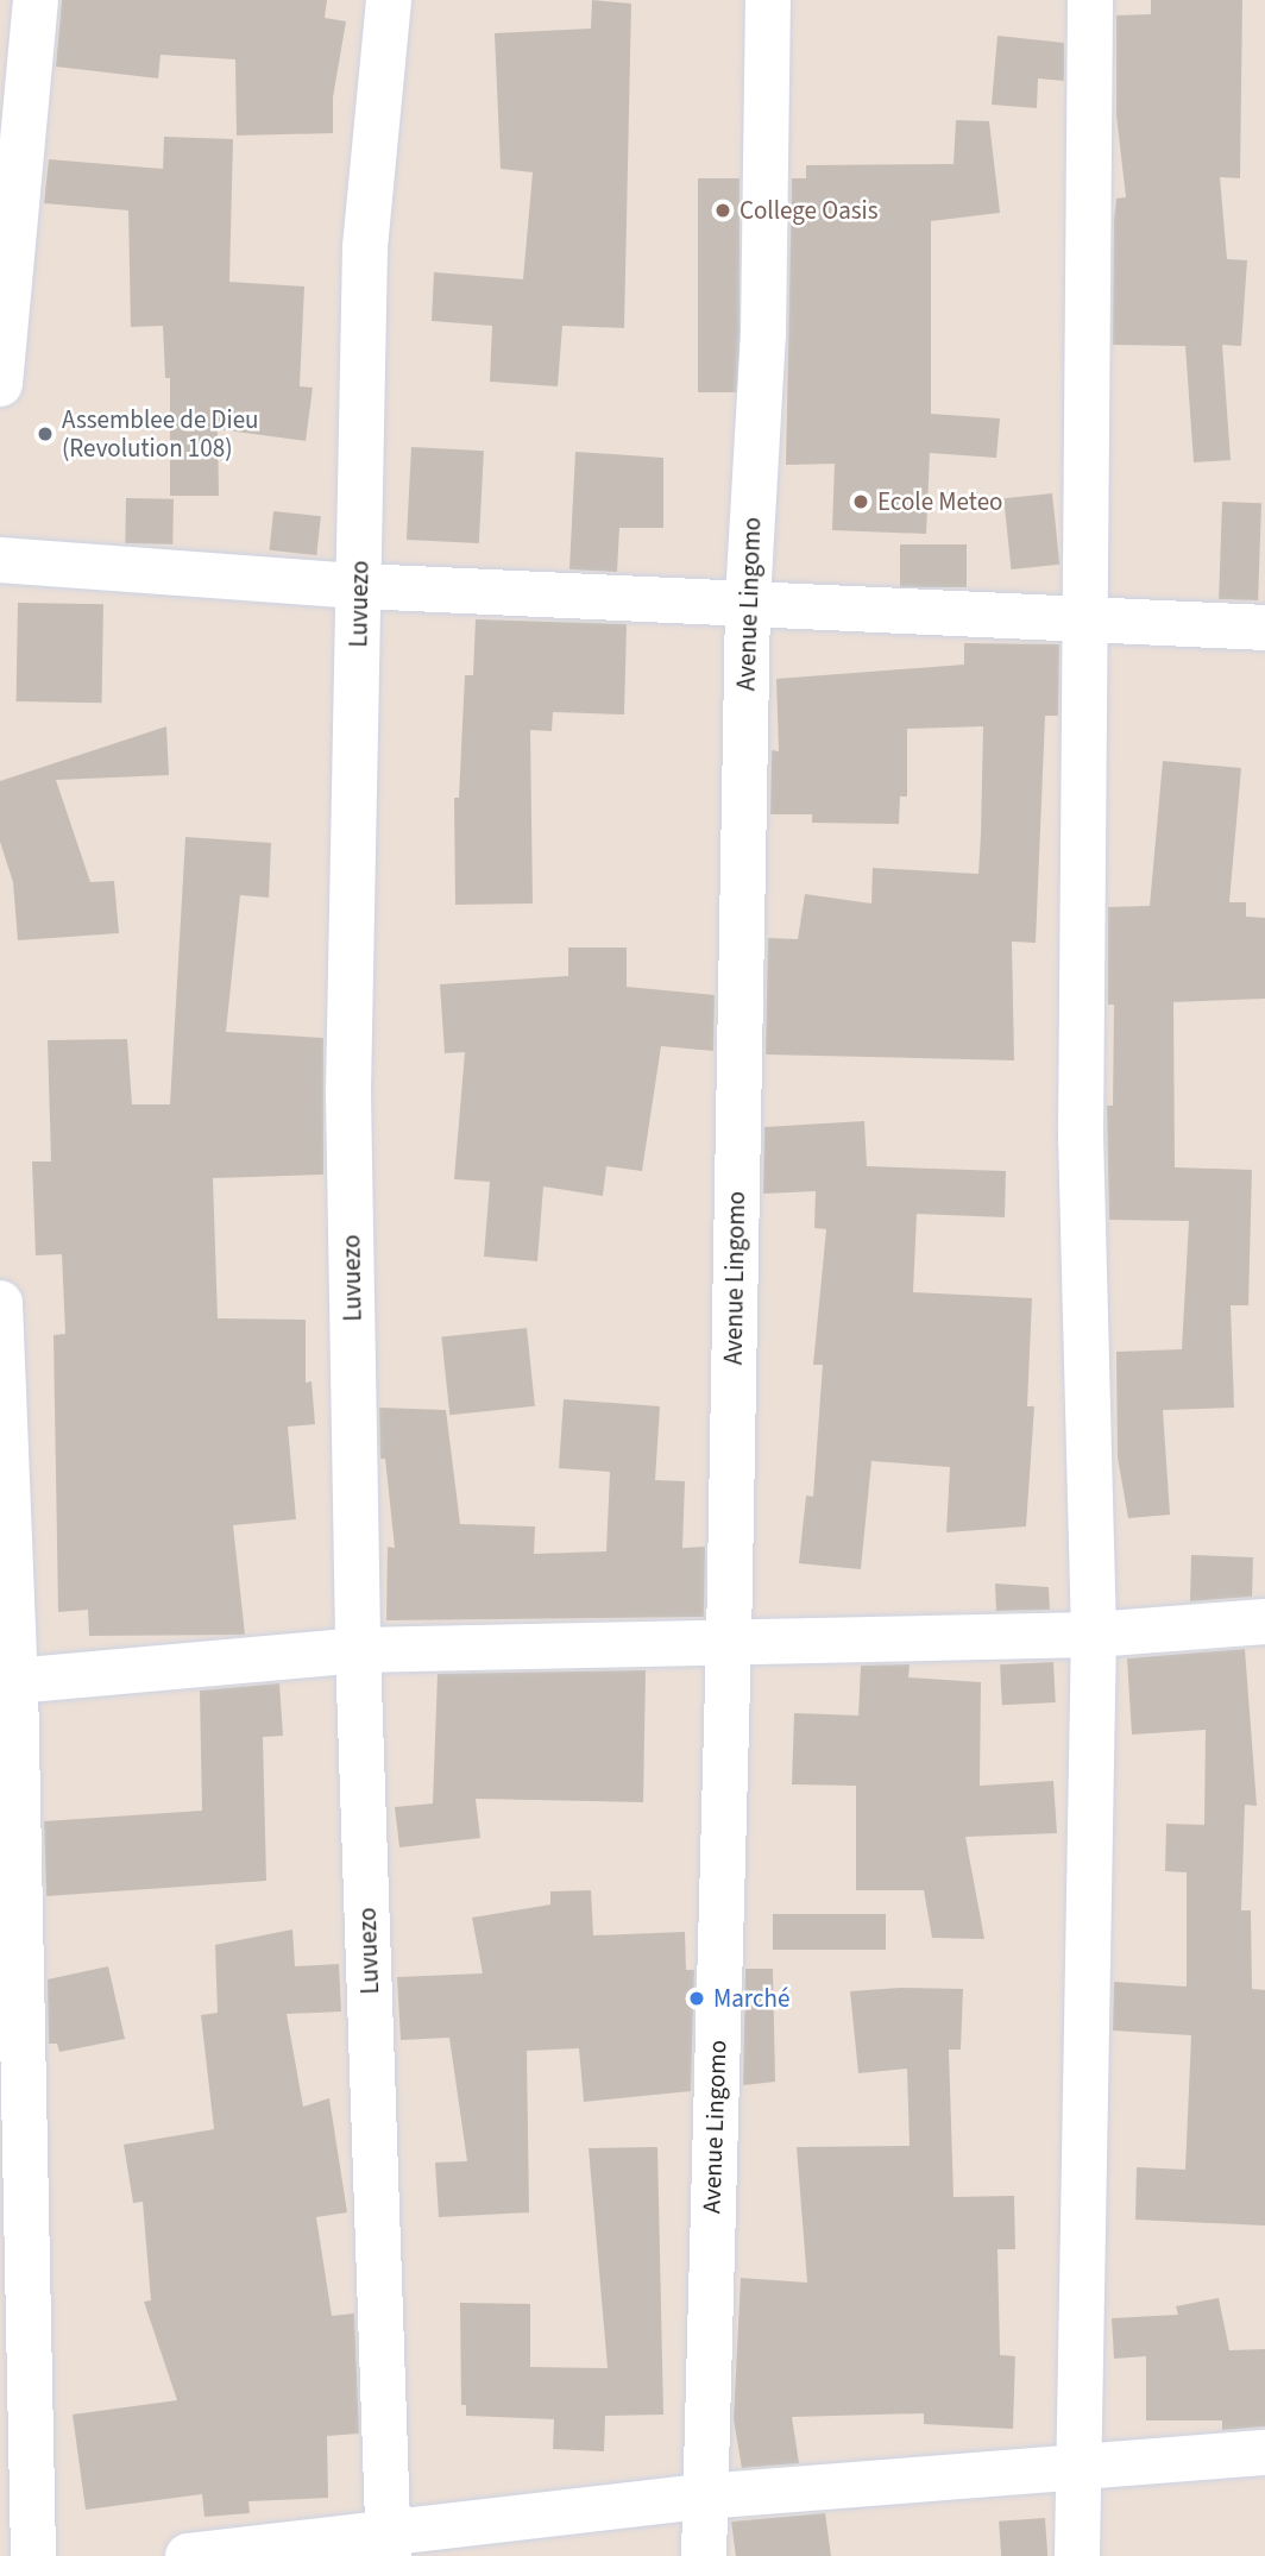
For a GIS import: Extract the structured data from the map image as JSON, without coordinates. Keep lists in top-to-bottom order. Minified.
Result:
{"streets":{"street":["Luvuezo","Avenue Lingomo"]},"places":["College Oasis","Assemblee de Dieu (Revolution 108)","Ecole Meteo","Marché"]}
